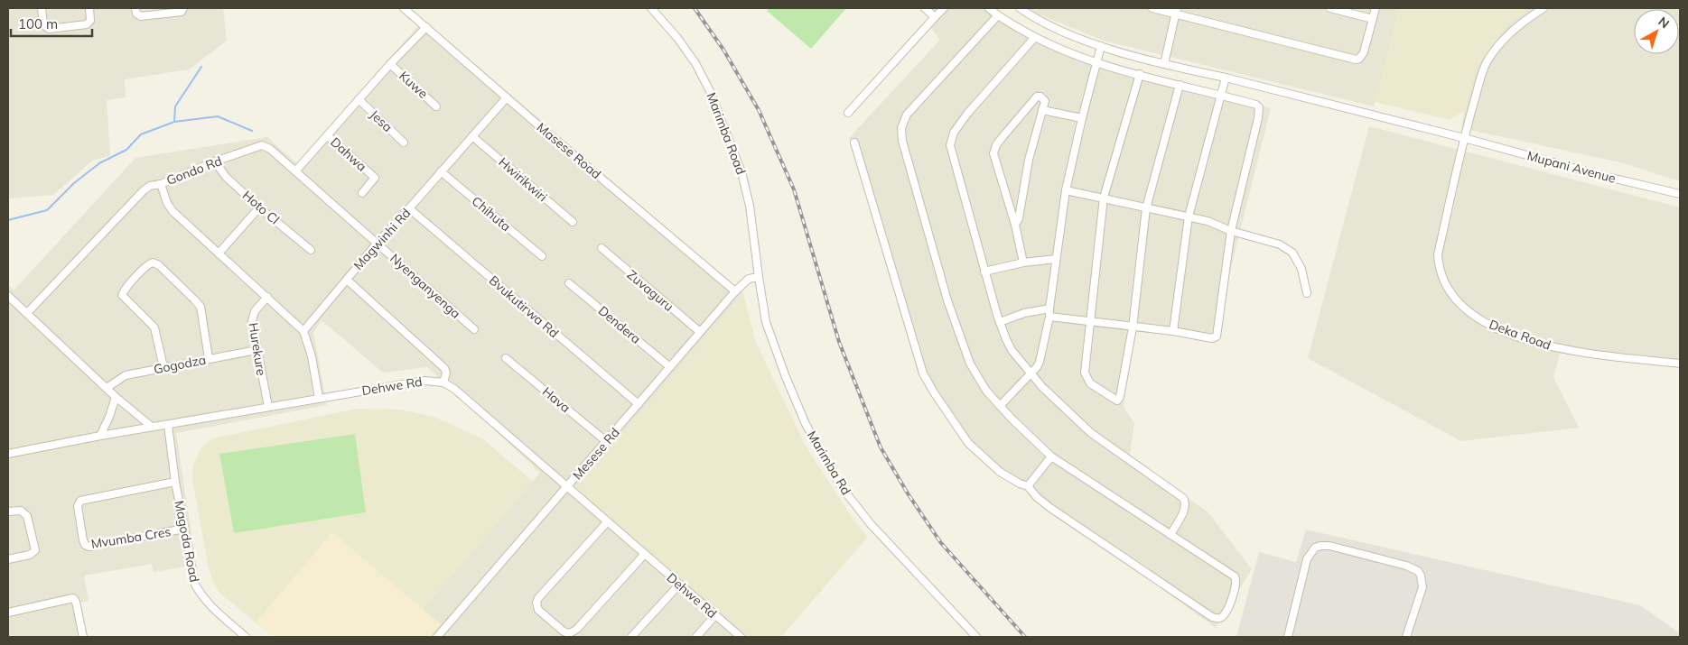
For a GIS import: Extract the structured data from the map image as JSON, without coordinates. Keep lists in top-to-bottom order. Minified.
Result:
{"streets":{"street":["Kuwe","Jesa","Marimba Road","Masese Road","Dahwa","Mupani Avenue","Gondo Rd","Hwirikwiri","Hoto Cl","Chihuta","Magwinhi Rd","Nyenganyenga","Zuvaguru","Bvukutirwa Rd","Dendera","Deka Road","Hurekure","Gogodza","Dehwe Rd","Hava","Mesese Rd","Marimba Rd","Mvumba Cres","Magoda Road"]},"crossings":[["Marimba Road","Mesese Rd"],["Marimba Road","Marimba Rd"],["Masese Road","Magwinhi Rd"],["Masese Road","Mesese Rd"],["Mupani Avenue","Deka Road"],["Gondo Rd","Hoto Cl"],["Gondo Rd","Magwinhi Rd"],["Gondo Rd","Nyenganyenga"],["Hwirikwiri","Magwinhi Rd"],["Chihuta","Magwinhi Rd"],["Magwinhi Rd","Nyenganyenga"],["Magwinhi Rd","Bvukutirwa Rd"],["Zuvaguru","Mesese Rd"],["Bvukutirwa Rd","Mesese Rd"],["Dendera","Mesese Rd"],["Hurekure","Gogodza"],["Hurekure","Dehwe Rd"],["Dehwe Rd","Mesese Rd"],["Dehwe Rd","Magoda Road"],["Hava","Mesese Rd"],["Mesese Rd","Marimba Rd"],["Mvumba Cres","Magoda Road"]],"scale_bar":"100 m","north":"top right"}
